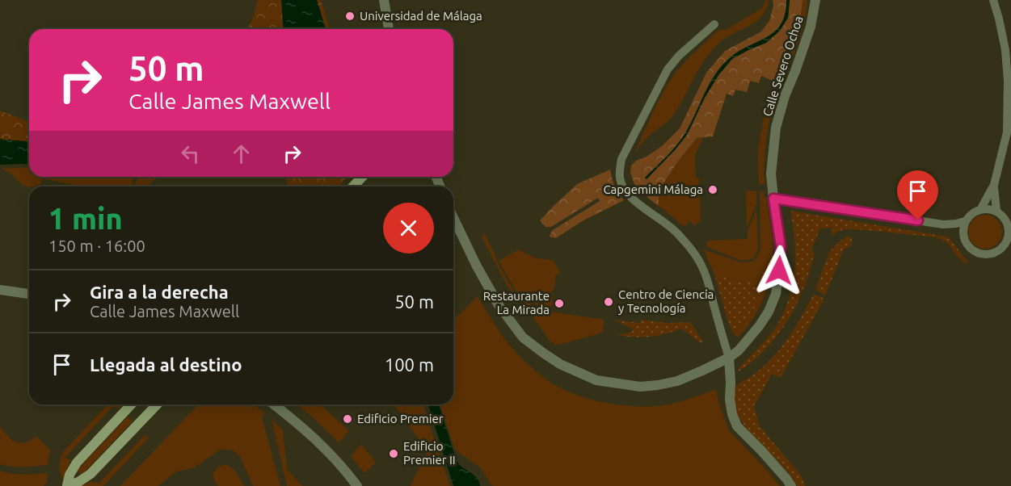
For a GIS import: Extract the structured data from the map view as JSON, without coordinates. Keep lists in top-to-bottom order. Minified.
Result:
{"streets":{"street":["Calle Severo Ochoa"]},"places":["Universidad de Málaga","Capgemini Málaga","Centro de Ciencia y Tecnología","Restaurante La Mirada","Edificio Premier","Edificio Premier II"],"page":{"turn":["50 m","Calle James Maxwell"],"heading":["1 min","150 m · 16:00"],"list":[{"name":"Gira a la derecha","note":"Calle James Maxwell","value":"50 m"},{"name":"Llegada al destino","value":"100 m"}]}}
